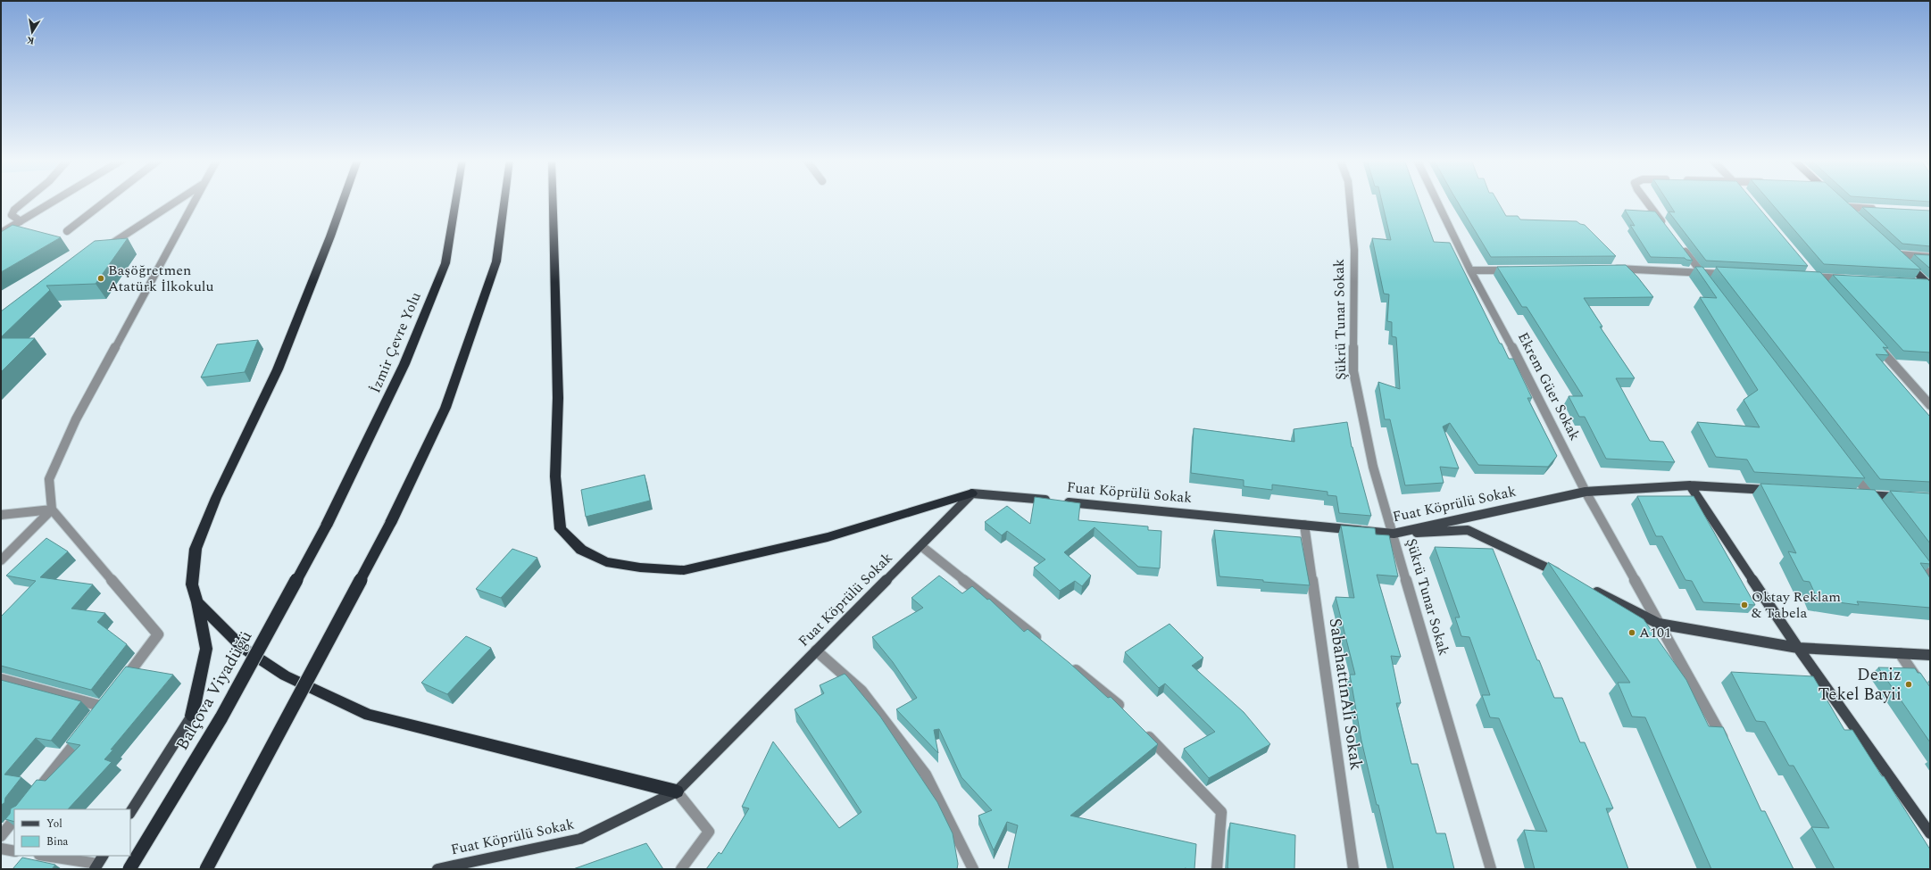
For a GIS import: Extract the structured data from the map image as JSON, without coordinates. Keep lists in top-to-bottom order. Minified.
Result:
{"streets":{"highway":["İzmir Çevre Yolu","Balçova Viyadüğü"],"main road":["Fuat Köprülü Sokak"],"street":["Şükrü Tunar Sokak","Ekrem Güer Sokak","SabahattinAli Sokak"]},"crossings":[["Şükrü Tunar Sokak","Fuat Köprülü Sokak"],["İzmir Çevre Yolu","Balçova Viyadüğü"],["Ekrem Güer Sokak","Fuat Köprülü Sokak"],["Fuat Köprülü Sokak","SabahattinAli Sokak"]],"places":["Başöğretmen Atatürk İlkokulu","Oktay Reklam & Tabela","A101","Deniz Tekel Bayii"],"legend":["Yol","Bina"],"north":"bottom"}
